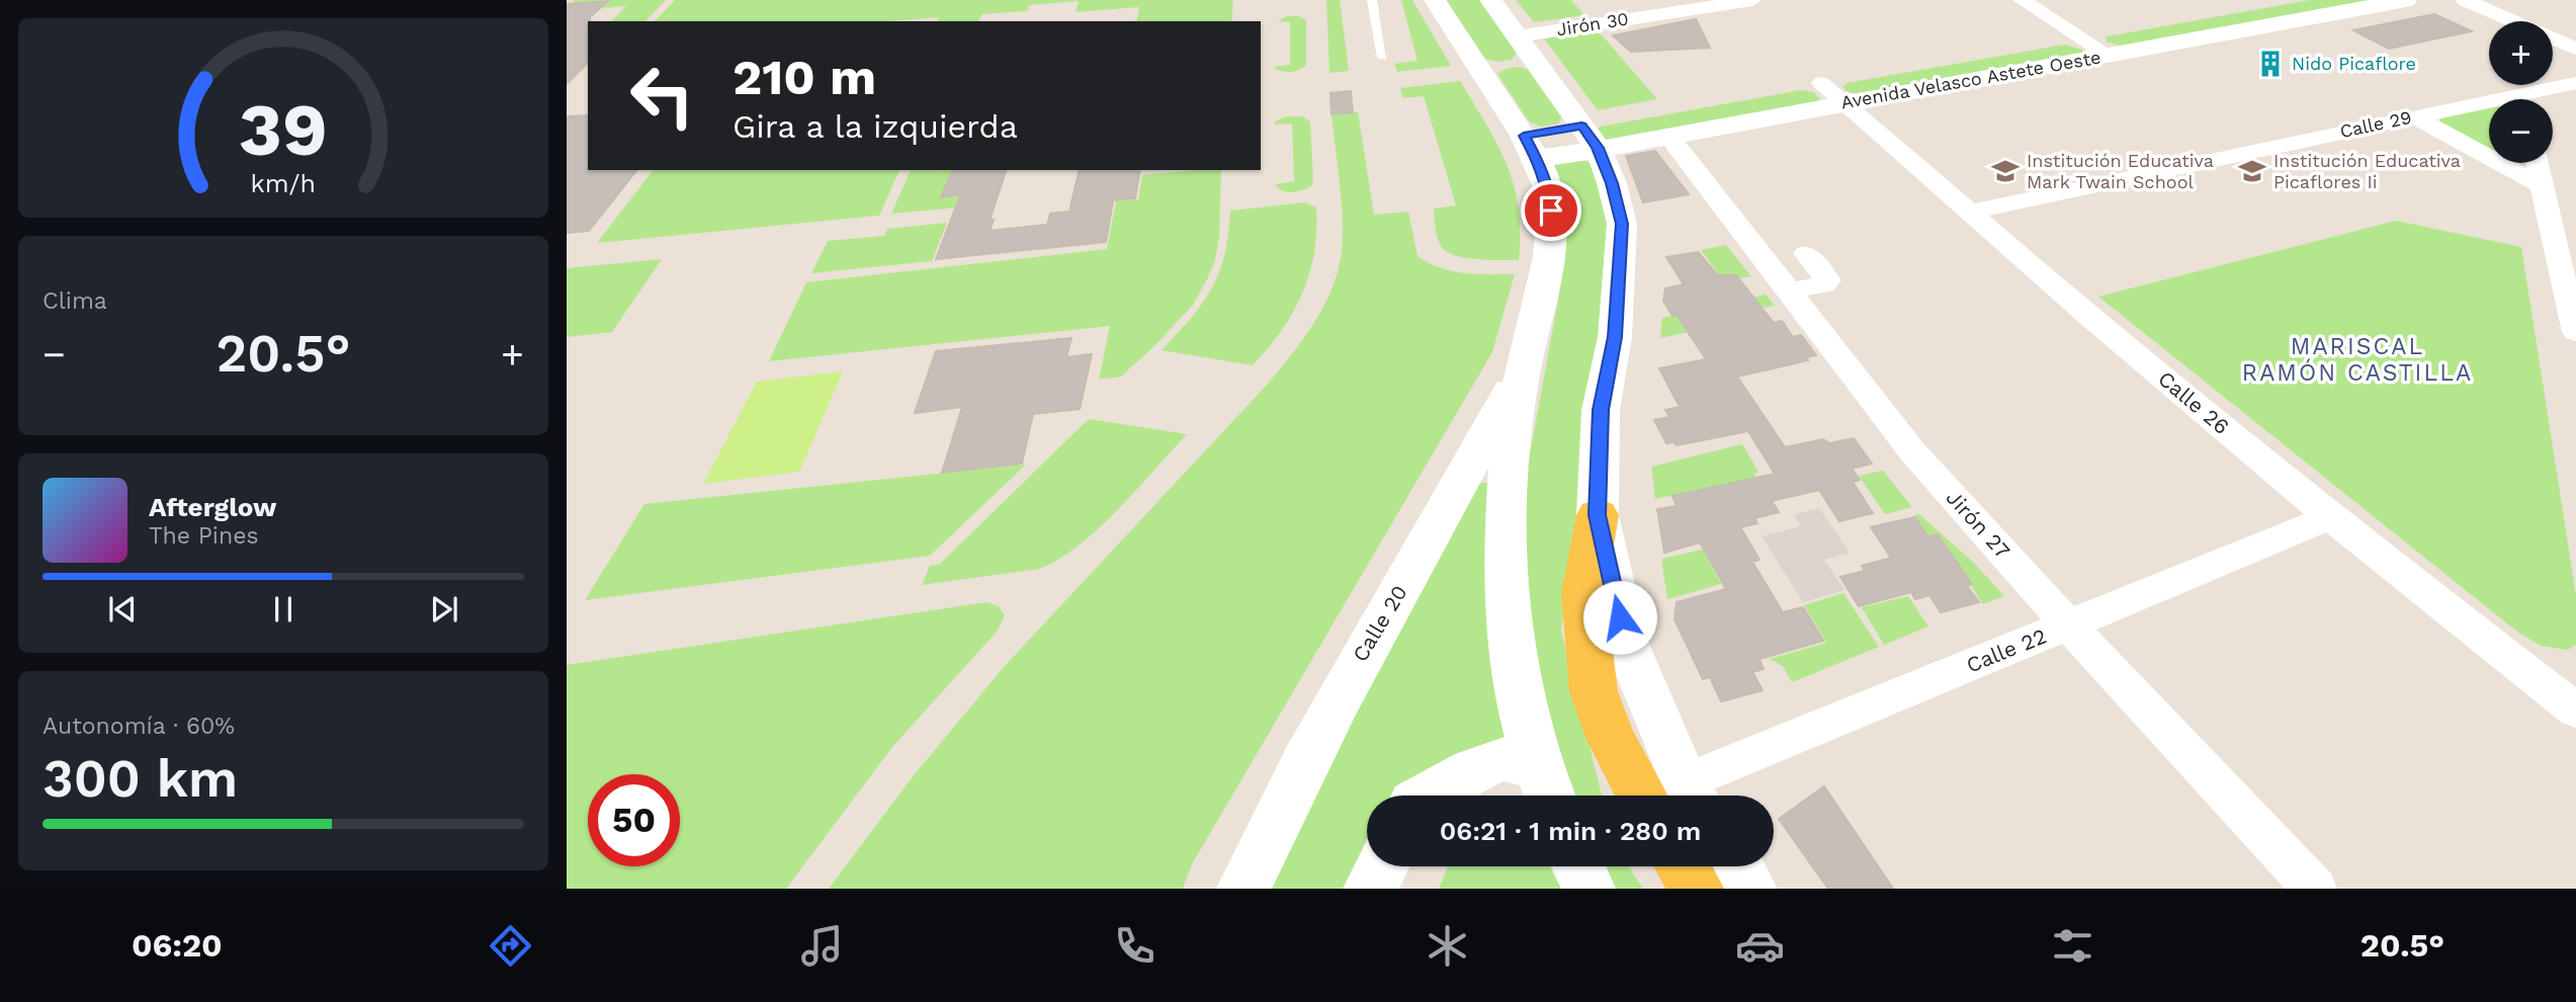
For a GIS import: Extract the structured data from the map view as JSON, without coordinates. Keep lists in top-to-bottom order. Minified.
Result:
{"streets":{"main road":["Avenida Velasco Astete Oeste","Calle 20"],"street":["Jirón 30","Calle 29","Calle 26","Jirón 27","Calle 22"]},"crossings":[["Avenida Velasco Astete Oeste","Calle 26"],["Avenida Velasco Astete Oeste","Jirón 27"],["Calle 29","Calle 26"],["Calle 26","Calle 22"],["Jirón 27","Calle 22"]],"districts":["MARISCAL RAMÓN CASTILLA"],"places":{"building":["Nido Picaflore"],"school or university":["Institución Educativa Mark Twain School","Institución Educativa Picaflores Ii"]},"page":{"map_buttons":["+","−"],"turn":["210 m","Gira a la izquierda"],"tile":["Clima",["Autonomía · 60%","300 km"]],"heat":["−","20.5°","+"],"song":["Afterglow","The Pines"],"limit":"50","trip":"06:21 · 1 min · 280 m","tabs":["06:20","20.5°"],"gauge":["39","km/h"]}}
